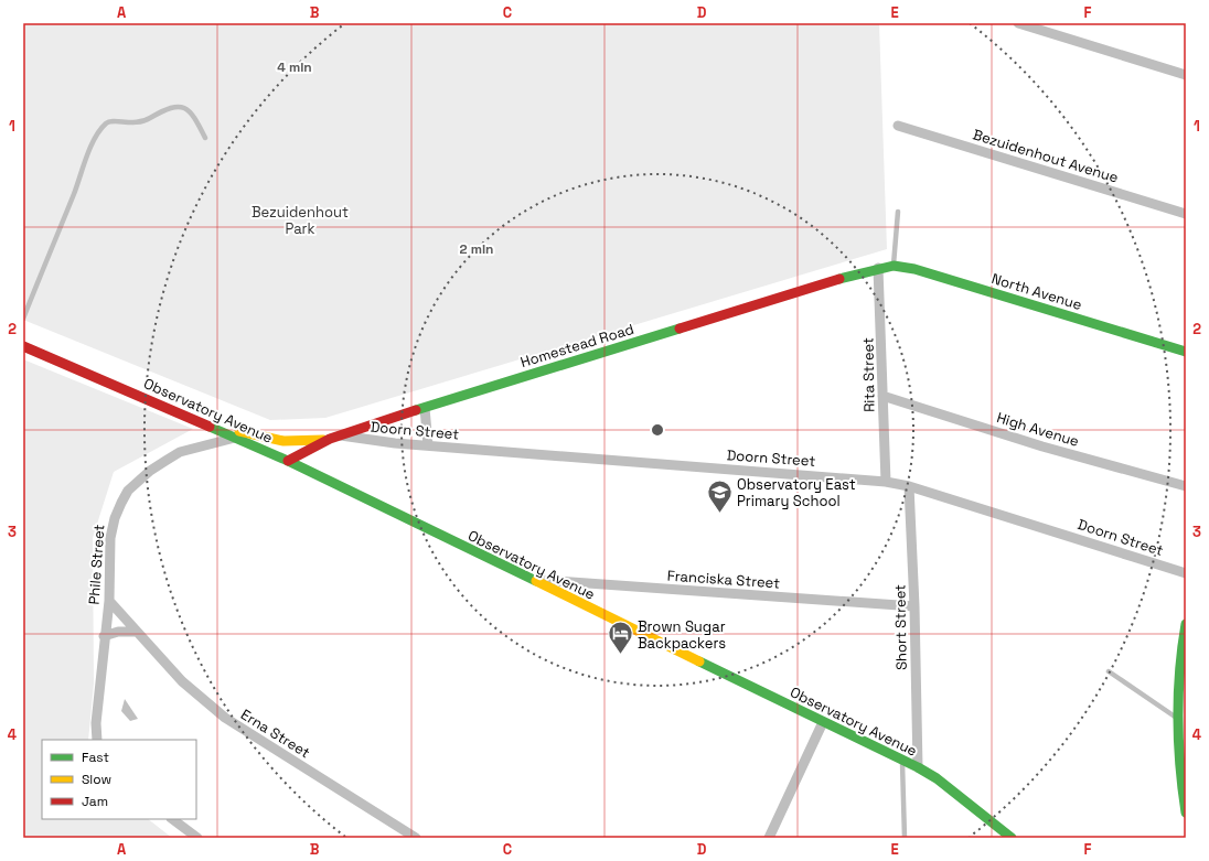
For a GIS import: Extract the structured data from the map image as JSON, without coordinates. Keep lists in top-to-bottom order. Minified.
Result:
{"streets":{"main road":["North Avenue","Homestead Road","Observatory Avenue"],"street":["Bezuidenhout Avenue","Rita Street","High Avenue","Doorn Street","Phile Street","Franciska Street","Short Street","Erna Street"]},"crossings":[["North Avenue","Homestead Road"],["North Avenue","Rita Street"],["Homestead Road","Rita Street"],["Homestead Road","Observatory Avenue"],["Homestead Road","Doorn Street"],["Rita Street","High Avenue"],["Rita Street","Doorn Street"],["Observatory Avenue","Phile Street"],["Observatory Avenue","Franciska Street"],["Observatory Avenue","Short Street"],["Doorn Street","Short Street"],["Phile Street","Erna Street"],["Franciska Street","Short Street"]],"parks":["Bezuidenhout Park"],"places":{"school or university":["Observatory East Primary School"],"hotel":["Brown Sugar Backpackers"]},"legend":["Fast","Slow","Jam"],"grid":{"columns":["A","B","C","D","E","F"],"rows":["1","2","3","4"]},"rings":["4 min","2 min"]}
